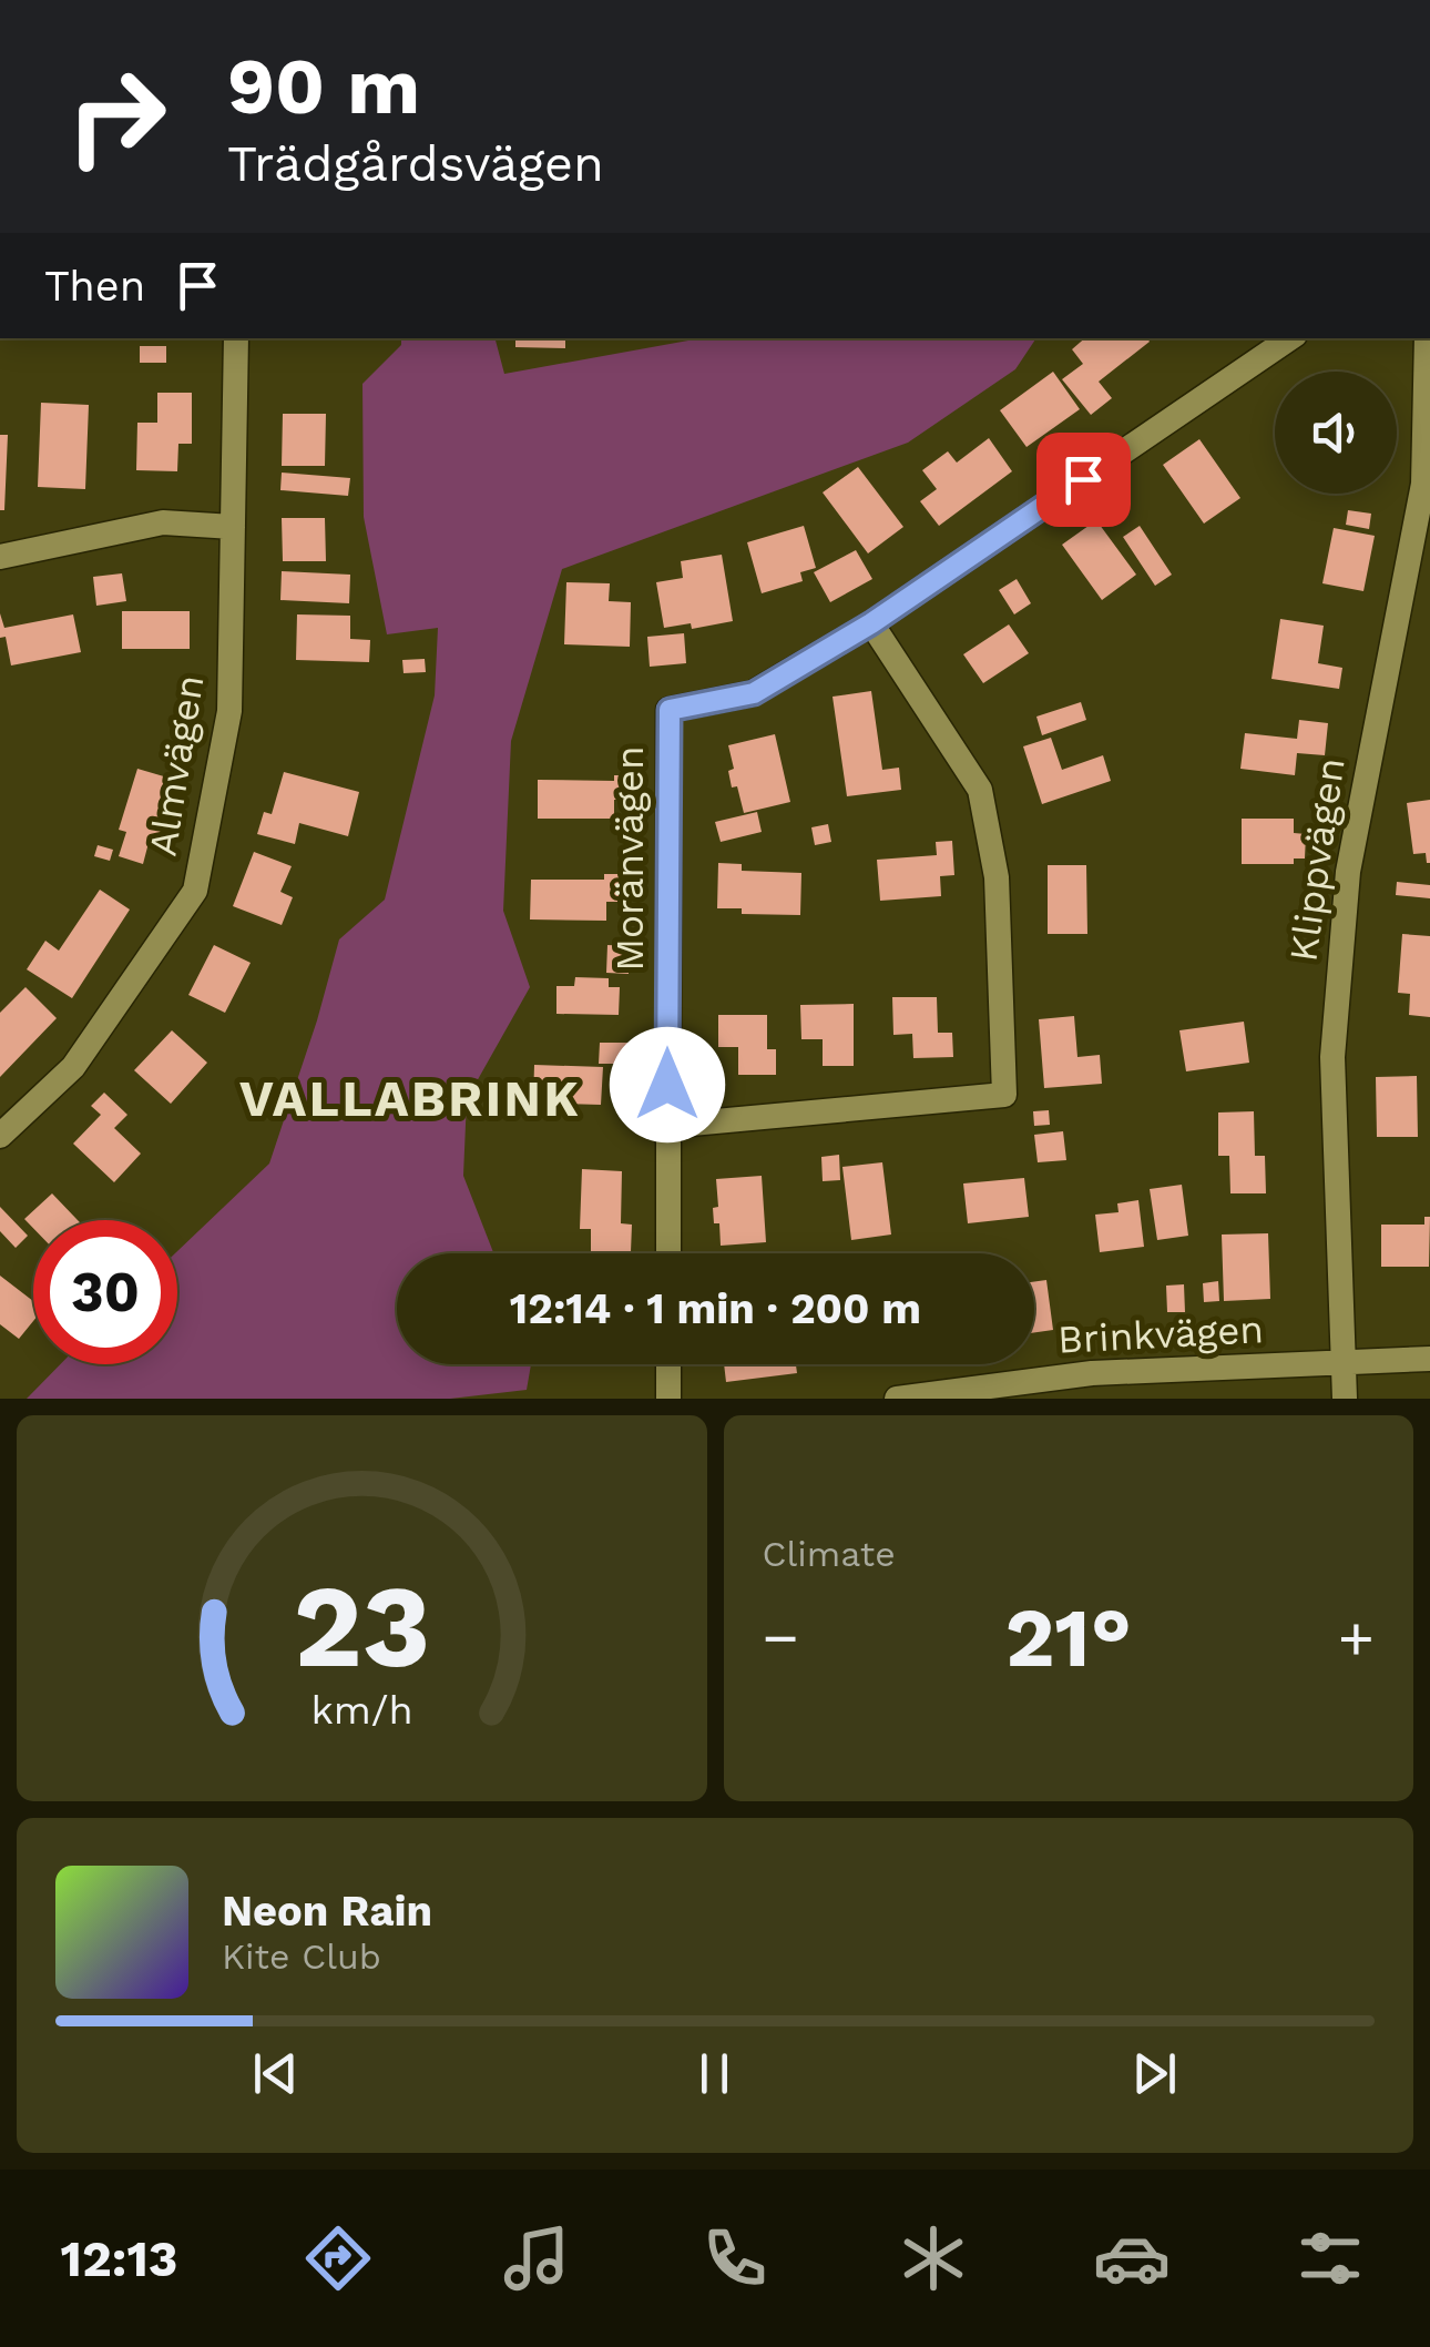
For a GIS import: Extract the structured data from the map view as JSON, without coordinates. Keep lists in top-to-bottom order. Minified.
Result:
{"streets":{"street":["Almvägen","Moränvägen","Klippvägen","Brinkvägen"]},"crossings":[["Klippvägen","Brinkvägen"]],"districts":["VALLABRINK"],"page":{"turn":["90 m","Trädgårdsvägen"],"then":"Then","limit":"30","trip":"12:14 · 1 min · 200 m","tile":"Climate","heat":["−","21°","+"],"song":["Neon Rain","Kite Club"],"tabs":"12:13","gauge":["23","km/h"]}}
